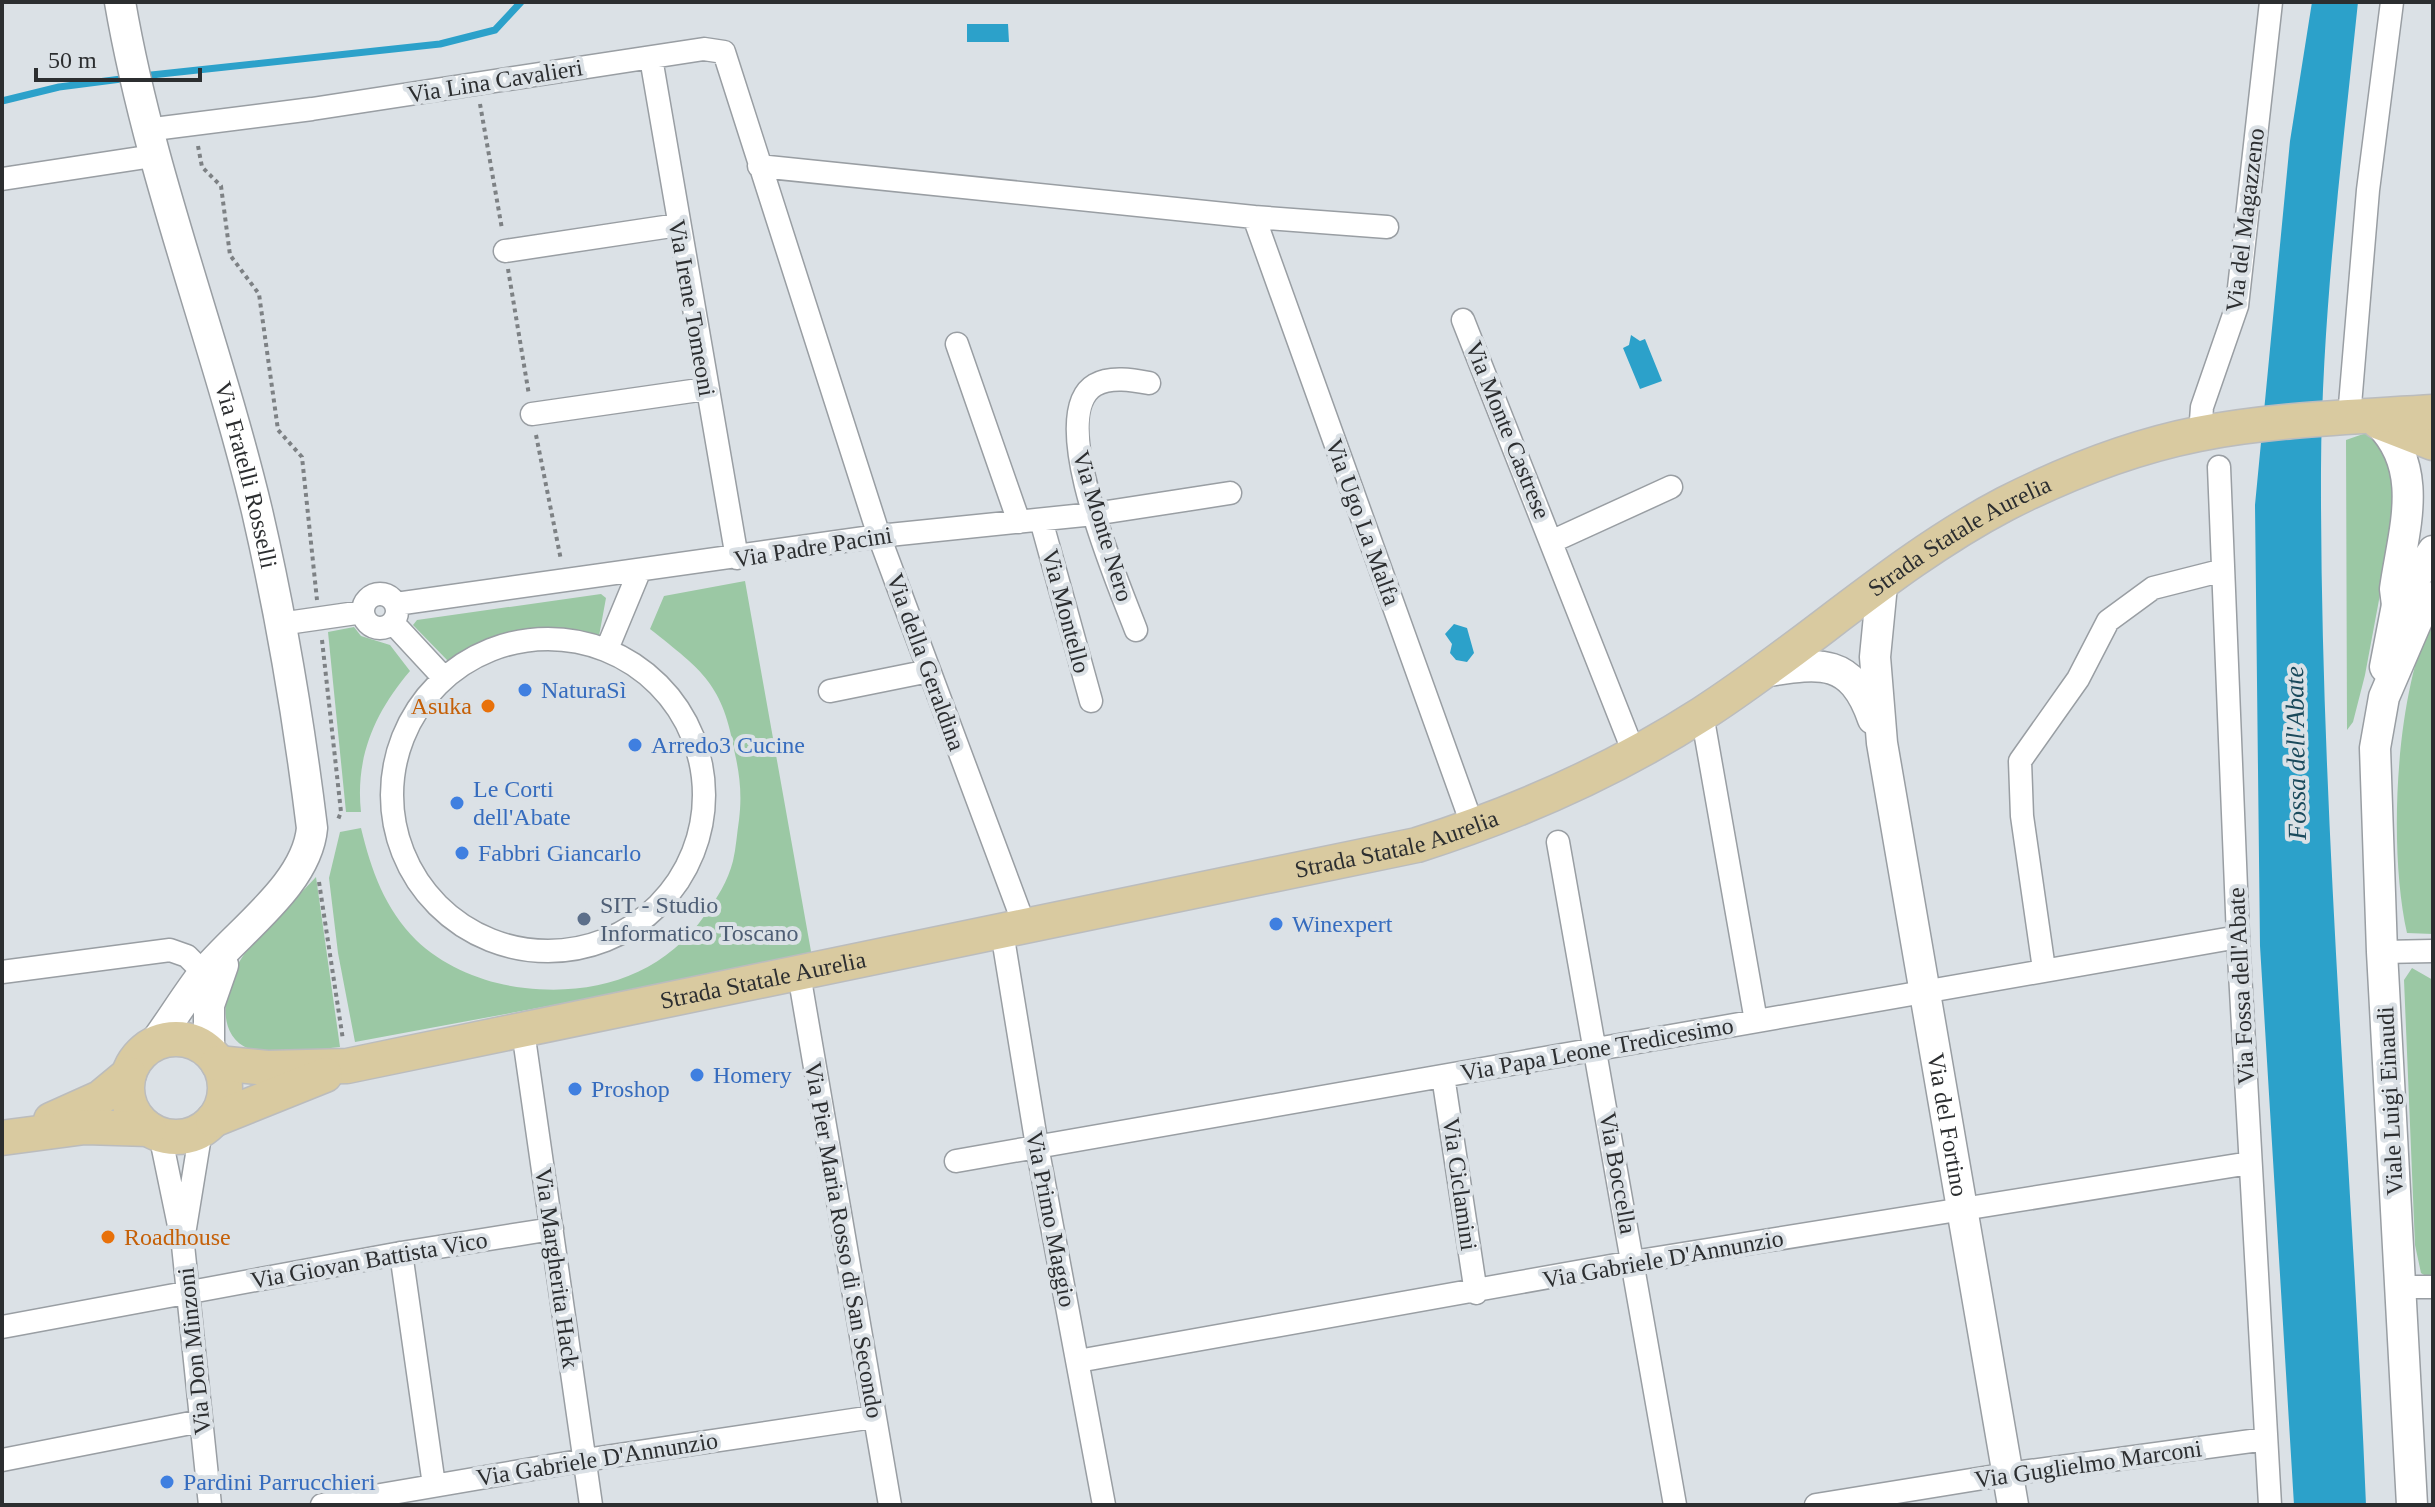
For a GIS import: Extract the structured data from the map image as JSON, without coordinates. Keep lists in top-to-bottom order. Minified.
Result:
{"streets":{"main road":["Strada Statale Aurelia"],"street":["Via Lina Cavalieri","Via del Magazzeno","Via Irene Tomeoni","Via Monte Castrese","Via Fratelli Rosselli","Via Ugo La Malfa","Via Monte Nero","Via Padre Pacini","Via Montello","Via della Geraldina","Via Fossa dell'Abate","Via Papa Leone Tredicesimo","Viale Luigi Einaudi","Via del Fortino","Via Boccella","Via Ciclamini","Via Primo Maggio","Via Pier Maria Rosso di San Secondo","Via Gabriele D'Annunzio","Via Giovan Battista Vico","Via Margherita Hack","Via Don Minzoni","Via Guglielmo Marconi"]},"crossings":[["Via Lina Cavalieri","Via Irene Tomeoni"],["Via Lina Cavalieri","Via Fratelli Rosselli"],["Via Lina Cavalieri","Via della Geraldina"],["Via del Magazzeno","Strada Statale Aurelia"],["Via Irene Tomeoni","Via Padre Pacini"],["Via Monte Castrese","Strada Statale Aurelia"],["Via Fratelli Rosselli","Strada Statale Aurelia"],["Via Fratelli Rosselli","Via Padre Pacini"],["Via Fratelli Rosselli","Via Don Minzoni"],["Via Ugo La Malfa","Strada Statale Aurelia"],["Via Monte Nero","Via Padre Pacini"],["Strada Statale Aurelia","Via della Geraldina"],["Strada Statale Aurelia","Viale Luigi Einaudi"],["Strada Statale Aurelia","Via del Fortino"],["Strada Statale Aurelia","Via Primo Maggio"],["Strada Statale Aurelia","Via Pier Maria Rosso di San Secondo"],["Strada Statale Aurelia","Via Margherita Hack"],["Strada Statale Aurelia","Via Don Minzoni"],["Via Padre Pacini","Via Montello"],["Via Padre Pacini","Via della Geraldina"],["Via della Geraldina","Via Primo Maggio"],["Via Fossa dell'Abate","Via Papa Leone Tredicesimo"],["Via Fossa dell'Abate","Via Gabriele D'Annunzio"],["Via Fossa dell'Abate","Via Guglielmo Marconi"],["Via Papa Leone Tredicesimo","Via del Fortino"],["Via Papa Leone Tredicesimo","Via Boccella"],["Via Papa Leone Tredicesimo","Via Ciclamini"],["Via Papa Leone Tredicesimo","Via Primo Maggio"],["Via del Fortino","Via Gabriele D'Annunzio"],["Via del Fortino","Via Guglielmo Marconi"],["Via Boccella","Via Gabriele D'Annunzio"],["Via Ciclamini","Via Gabriele D'Annunzio"],["Via Primo Maggio","Via Gabriele D'Annunzio"],["Via Pier Maria Rosso di San Secondo","Via Gabriele D'Annunzio"],["Via Gabriele D'Annunzio","Via Margherita Hack"],["Via Giovan Battista Vico","Via Margherita Hack"],["Via Giovan Battista Vico","Via Don Minzoni"]],"water":["Fossa dell'Abate"],"places":["NaturaSì","Asuka","Arredo3 Cucine","Le Corti dell'Abate","Fabbri Giancarlo","SIT - Studio Informatico Toscano","Winexpert","Homery","Proshop","Roadhouse","Pardini Parrucchieri"],"scale_bar":"50 m"}
